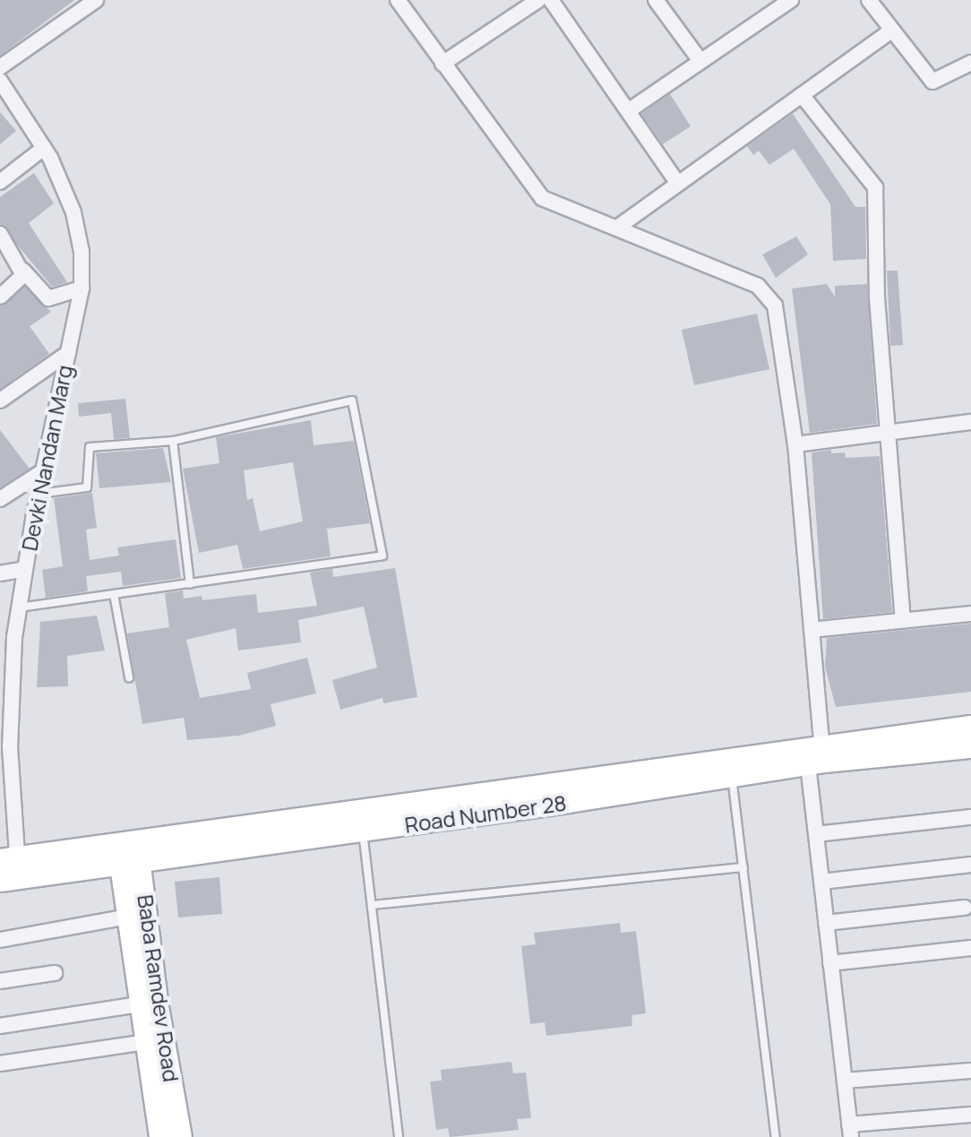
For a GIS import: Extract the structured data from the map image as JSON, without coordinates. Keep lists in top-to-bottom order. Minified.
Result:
{"streets":{"street":["Devki Nandan Marg","Road Number 28","Baba Ramdev Road"]},"crossings":[["Devki Nandan Marg","Road Number 28"],["Road Number 28","Baba Ramdev Road"]]}
